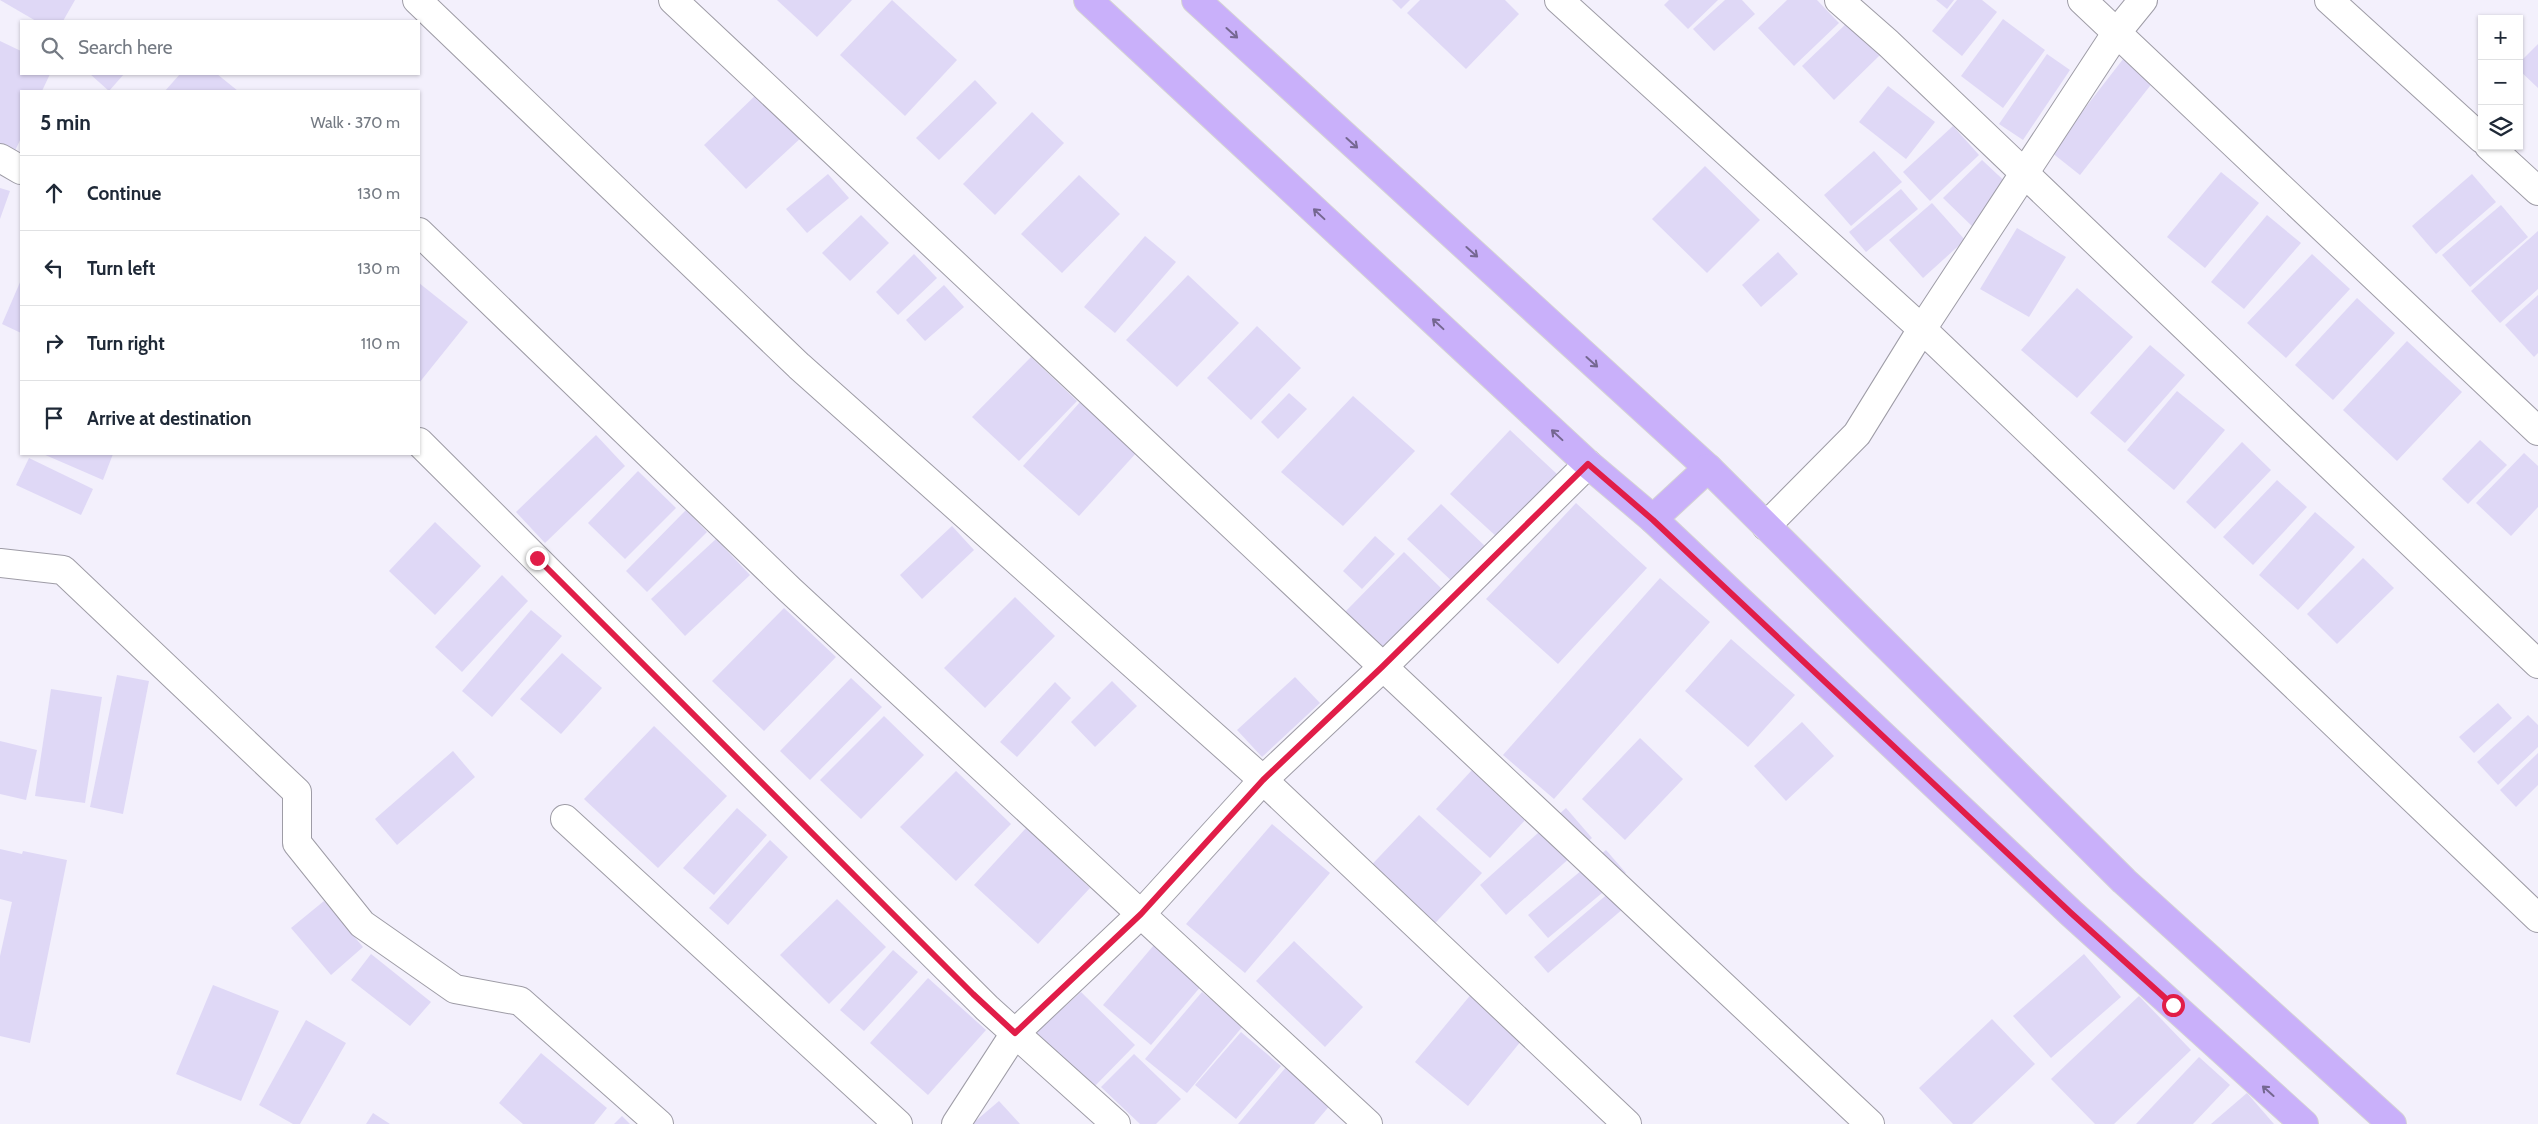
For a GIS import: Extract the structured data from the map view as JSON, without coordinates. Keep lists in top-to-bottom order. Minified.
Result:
{"page":{"map_buttons":["+","−"],"search":"Search here","heading":["5 min","Walk · 370 m"],"list":[["Continue","130 m"],["Turn left","130 m"],["Turn right","110 m"],"Arrive at destination"]}}
